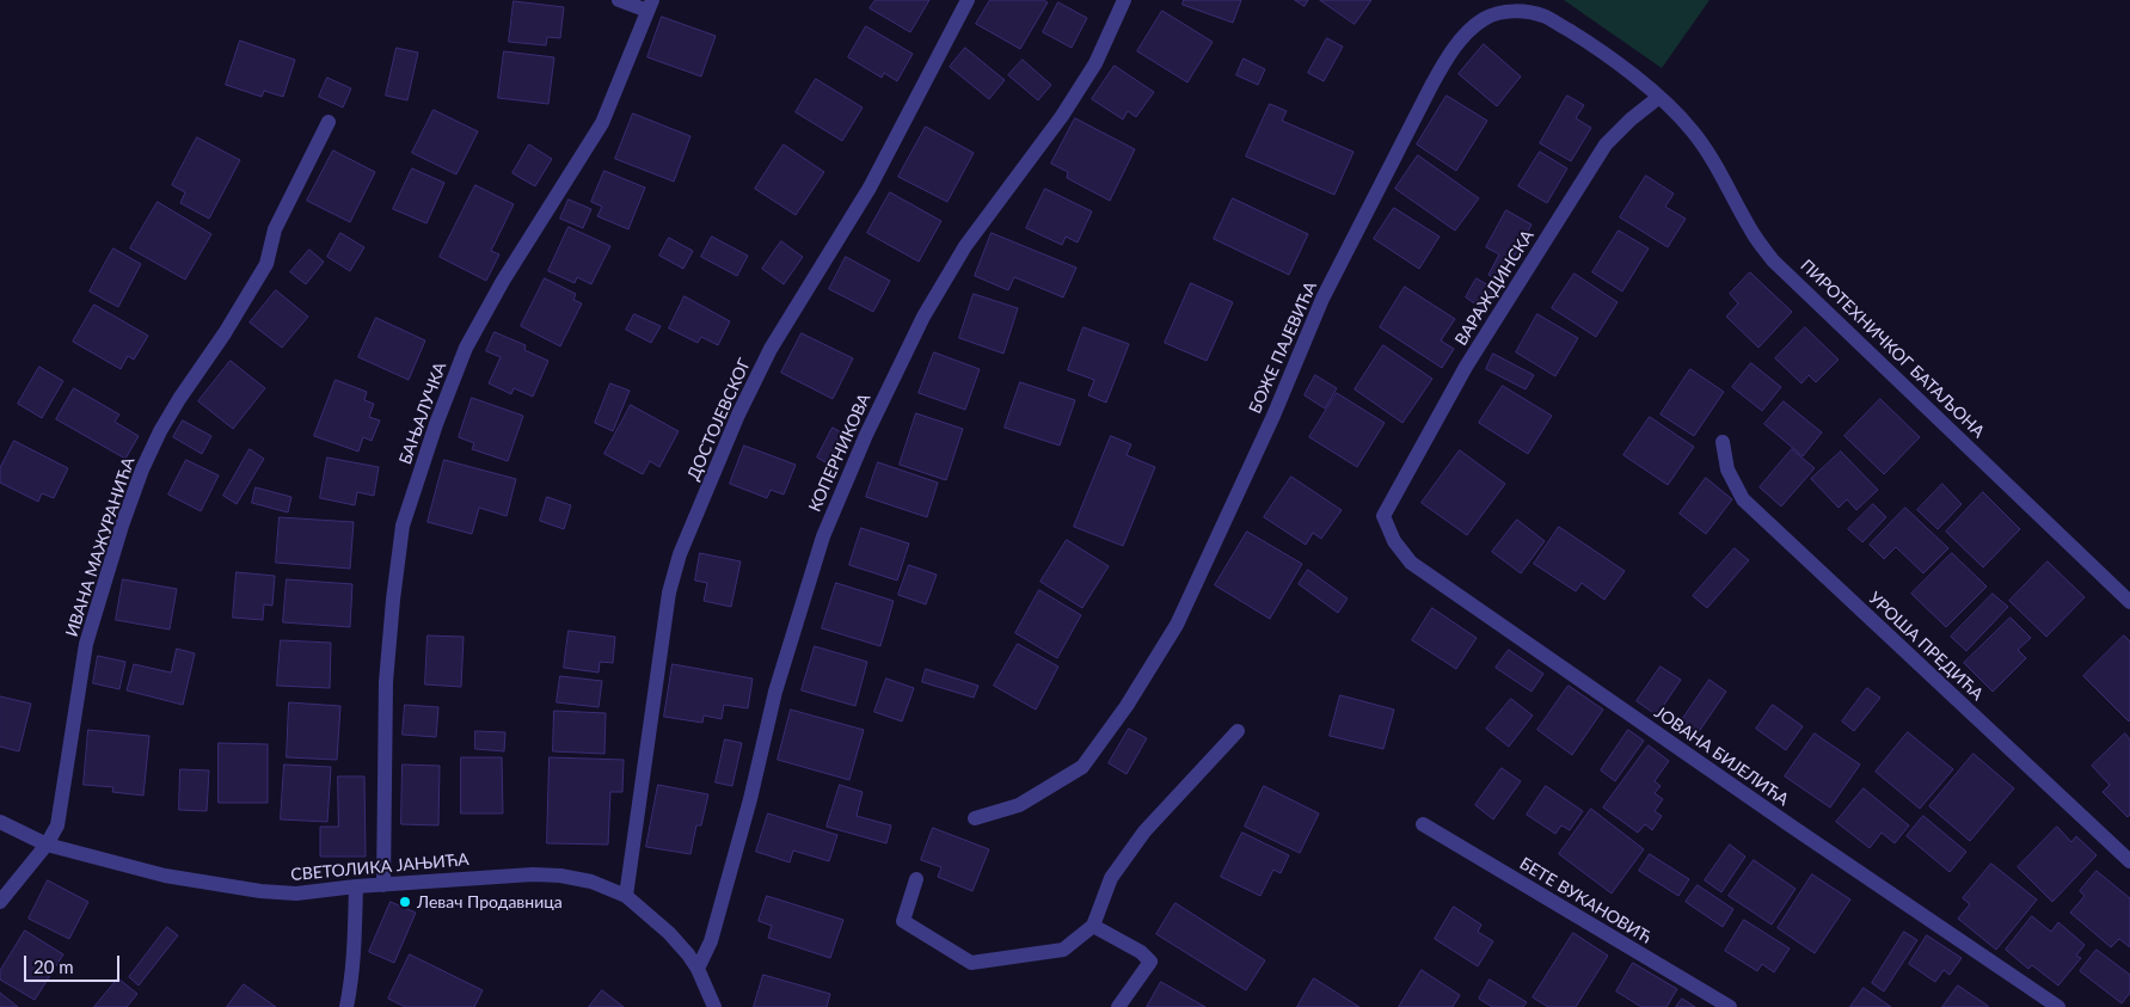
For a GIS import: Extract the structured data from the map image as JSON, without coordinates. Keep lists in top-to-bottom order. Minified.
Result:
{"streets":{"street":["ВАРАЖДИНСКА","БОЖЕ ПАЈЕВИЋА","ПИРОТЕХНИЧКОГ БАТАЉОНА","БАЊАЛУЧКА","ДОСТОЈЕВСКОГ","КОПЕРНИКОВА","ИВАНА МАЖУРАНИЋА","УРОША ПРЕДИЋА","ЈОВАНА БИЈЕЛИЋА","СВЕТОЛИКА ЈАЊИЋА","БЕТЕ ВУКАНОВИЋ"]},"crossings":[["ВАРАЖДИНСКА","БОЖЕ ПАЈЕВИЋА"],["ВАРАЖДИНСКА","ПИРОТЕХНИЧКОГ БАТАЉОНА"],["ВАРАЖДИНСКА","ЈОВАНА БИЈЕЛИЋА"],["БОЖЕ ПАЈЕВИЋА","ПИРОТЕХНИЧКОГ БАТАЉОНА"],["БАЊАЛУЧКА","СВЕТОЛИКА ЈАЊИЋА"],["ДОСТОЈЕВСКОГ","СВЕТОЛИКА ЈАЊИЋА"],["КОПЕРНИКОВА","СВЕТОЛИКА ЈАЊИЋА"],["ИВАНА МАЖУРАНИЋА","СВЕТОЛИКА ЈАЊИЋА"]],"places":["Левач Продавница"],"scale_bar":"20 m"}
